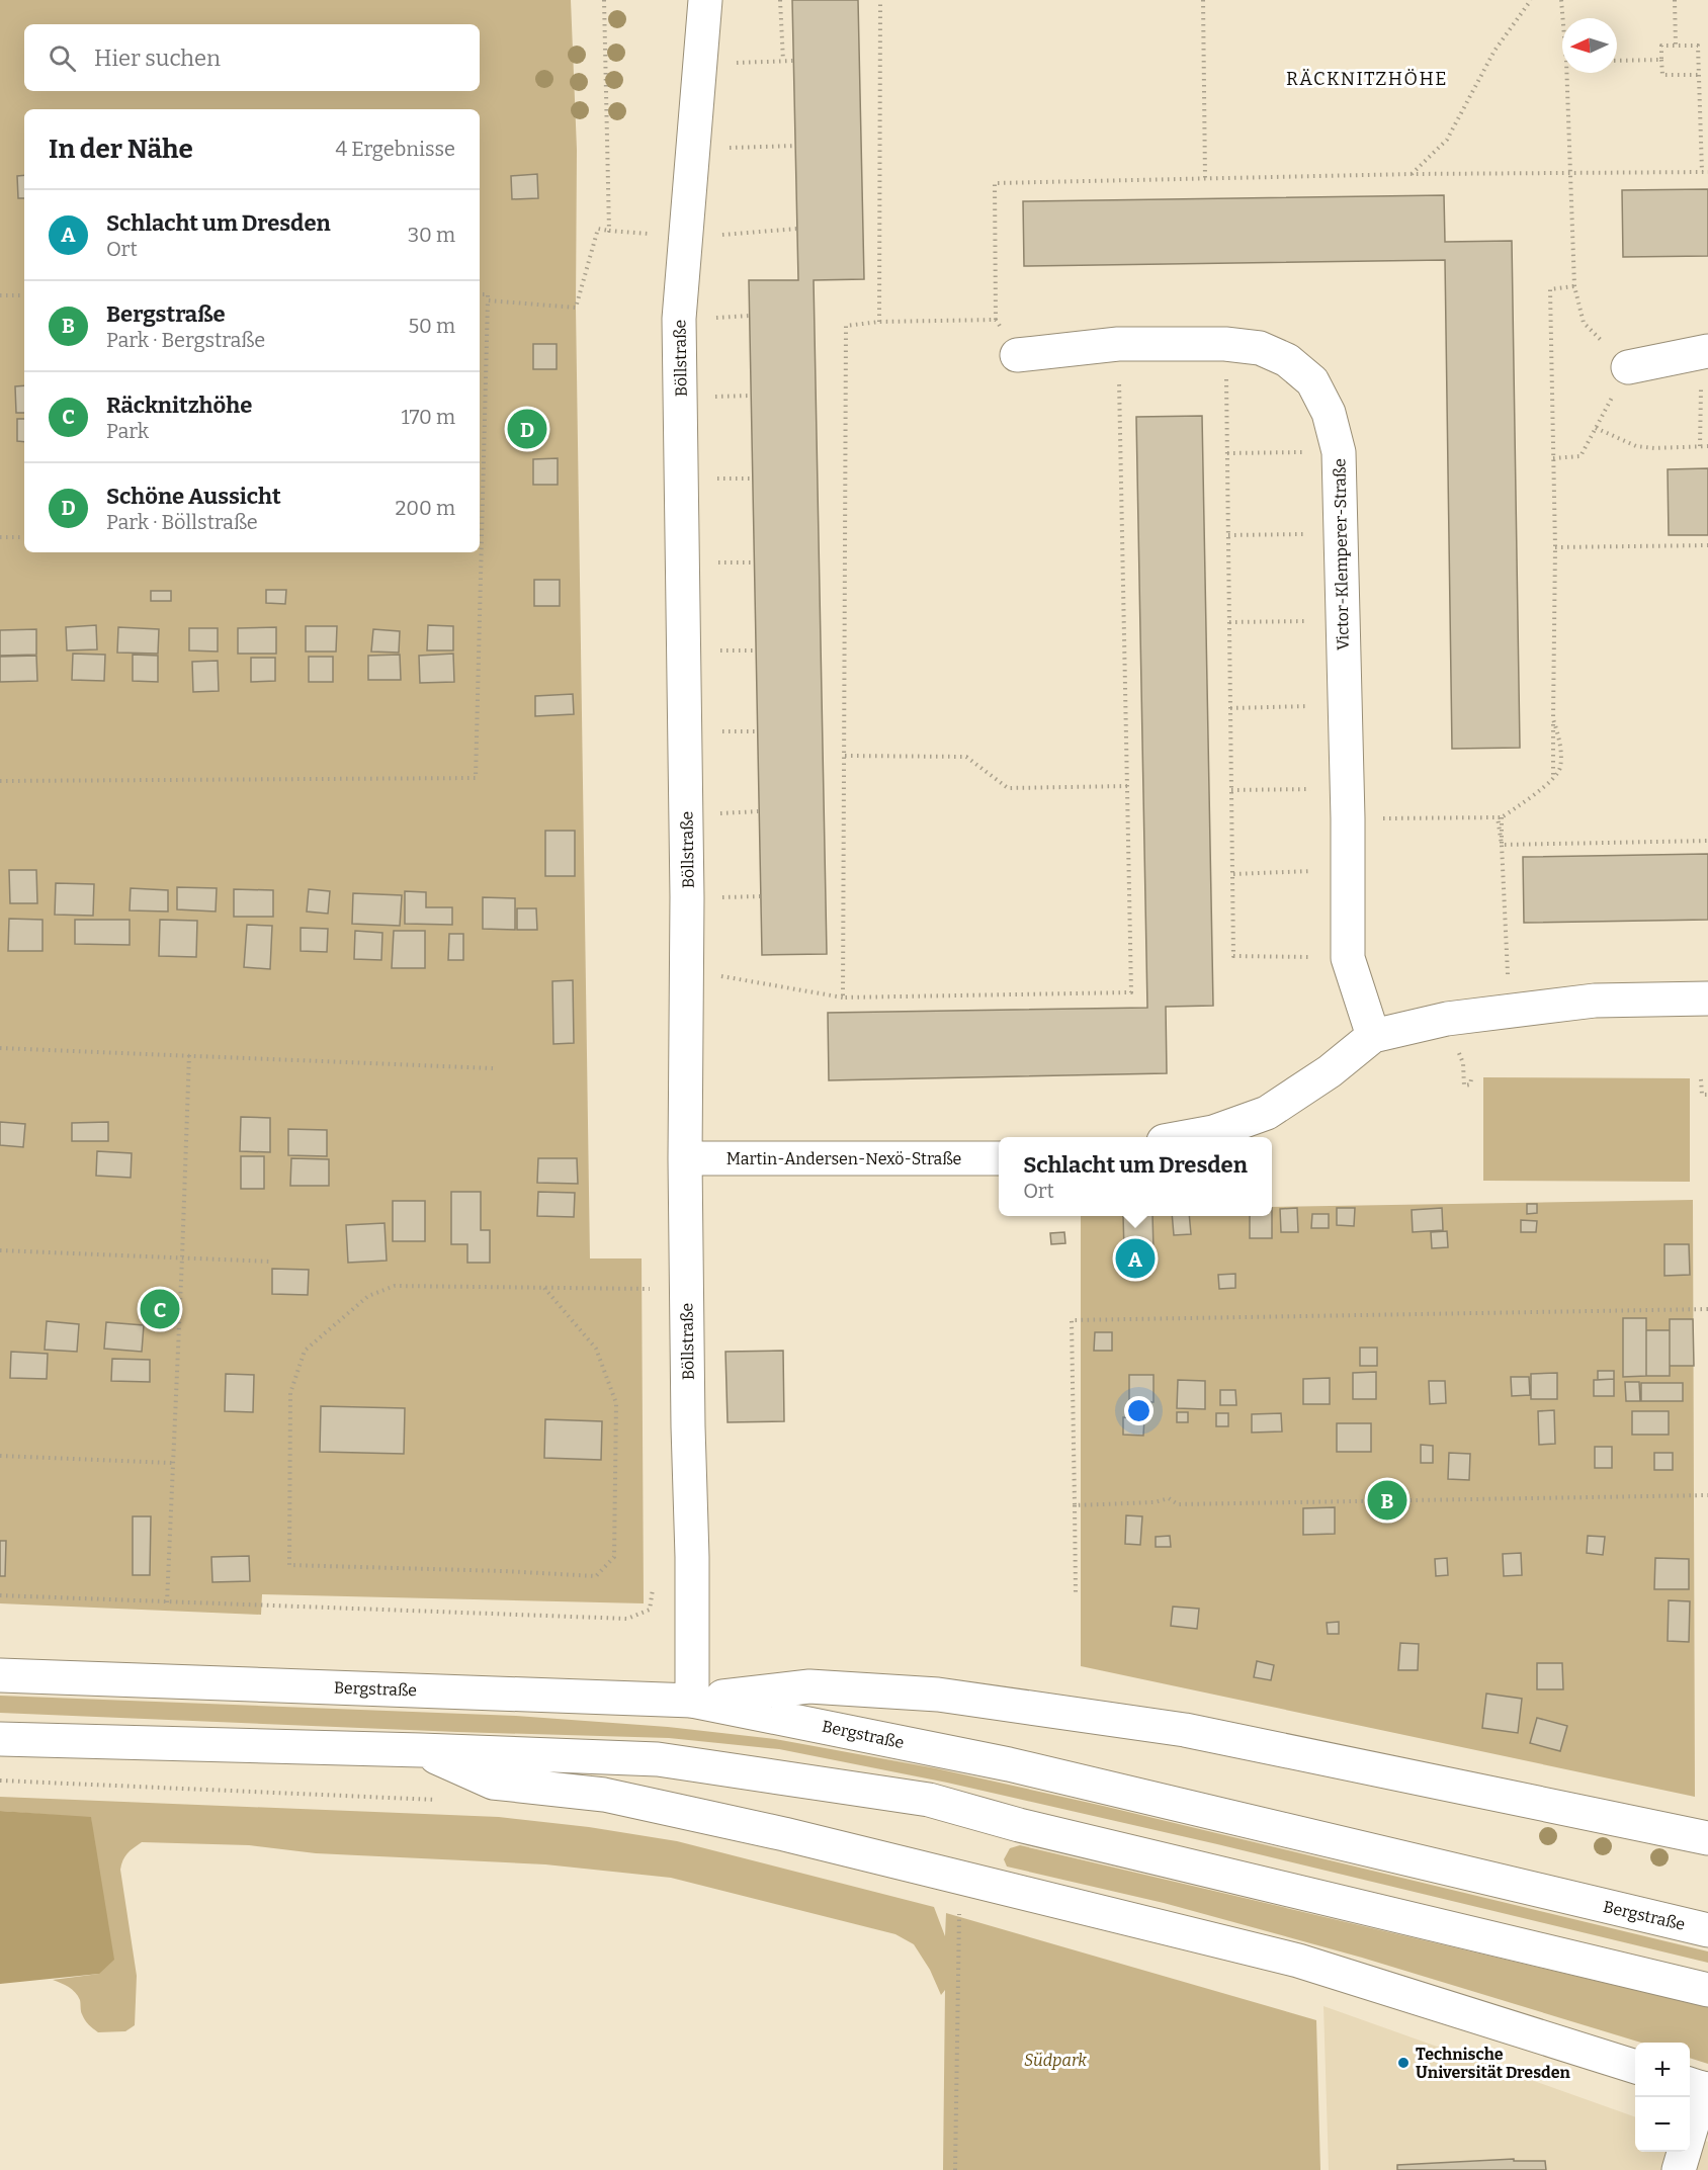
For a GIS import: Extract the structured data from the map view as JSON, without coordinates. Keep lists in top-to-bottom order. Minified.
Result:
{"streets":{"main road":["Böllstraße","Victor-Klemperer-Straße","Martin-Andersen-Nexö-Straße","Bergstraße"]},"crossings":[["Böllstraße","Martin-Andersen-Nexö-Straße"],["Böllstraße","Bergstraße"]],"districts":["RÄCKNITZHÖHE"],"parks":["Südpark"],"places":["Technische Universität Dresden"],"north":"left","page":{"search":"Hier suchen","heading":["In der Nähe","4 Ergebnisse"],"list":[{"mark":"A","name":"Schlacht um Dresden","note":"Ort","value":"30 m"},{"mark":"B","name":"Bergstraße","note":"Park · Bergstraße","value":"50 m"},{"mark":"C","name":"Räcknitzhöhe","note":"Park","value":"170 m"},{"mark":"D","name":"Schöne Aussicht","note":"Park · Böllstraße","value":"200 m"}],"pins":["D","A","C","B"],"popup":["Schlacht um Dresden","Ort"],"map_buttons":["+","−"]}}
